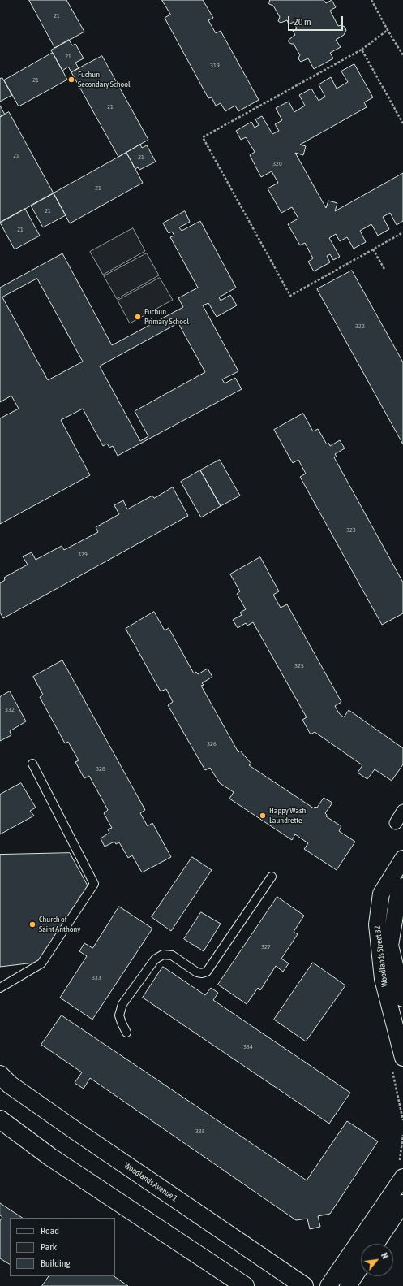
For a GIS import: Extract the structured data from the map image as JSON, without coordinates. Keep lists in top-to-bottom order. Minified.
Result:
{"streets":{"main road":["Woodlands Avenue 1"],"street":["Woodlands Street 32"]},"places":["Fuchun Secondary School","Fuchun Primary School","Happy Wash Laundrette","Church of Saint Anthony"],"house_numbers":["21","21","319","21","21","21","21","320","21","21","21","322","323","329","325","332","326","328","327","333","334","335"],"legend":["Road","Park","Building"],"scale_bar":"20 m","north":"top right"}
